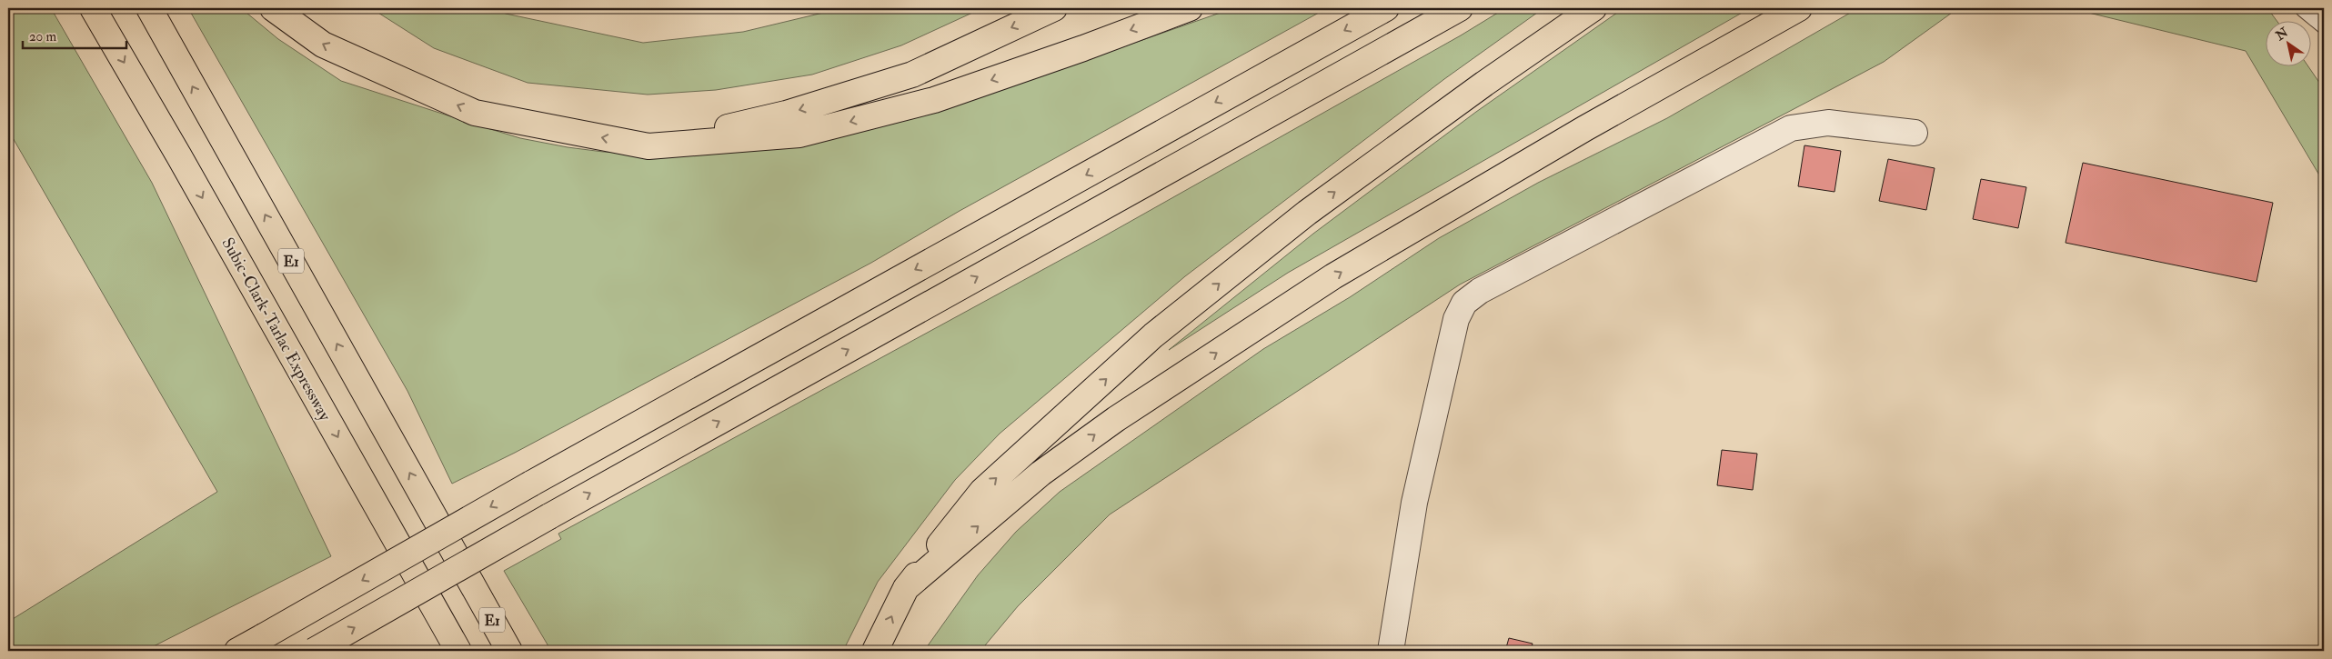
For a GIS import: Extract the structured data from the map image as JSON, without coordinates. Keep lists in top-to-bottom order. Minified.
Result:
{"streets":{"highway":["E1","Subic-Clark-Tarlac Expressway"]},"scale_bar":"20 m","north":"top left"}
